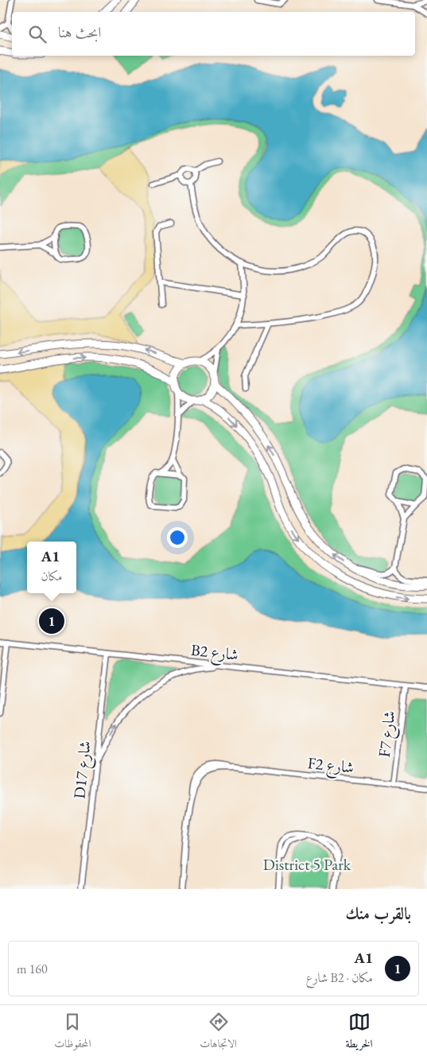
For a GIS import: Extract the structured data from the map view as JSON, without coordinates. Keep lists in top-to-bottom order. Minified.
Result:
{"streets":{"street":["B2 شارع","F7 شارع","F2 شارع","D17 شارع"]},"crossings":[["B2 شارع","F7 شارع"],["B2 شارع","D17 شارع"],["F7 شارع","F2 شارع"]],"parks":["District 5 Park"],"page":{"search":"ابحث هنا","popup":["A1","مكان"],"pins":"1","heading":"بالقرب منك","list":[{"mark":"1","name":"A1","note":"مكان · B2 شارع","value":"160 m"}],"nav":["الخريطة","الاتجاهات","المحفوظات"]}}
